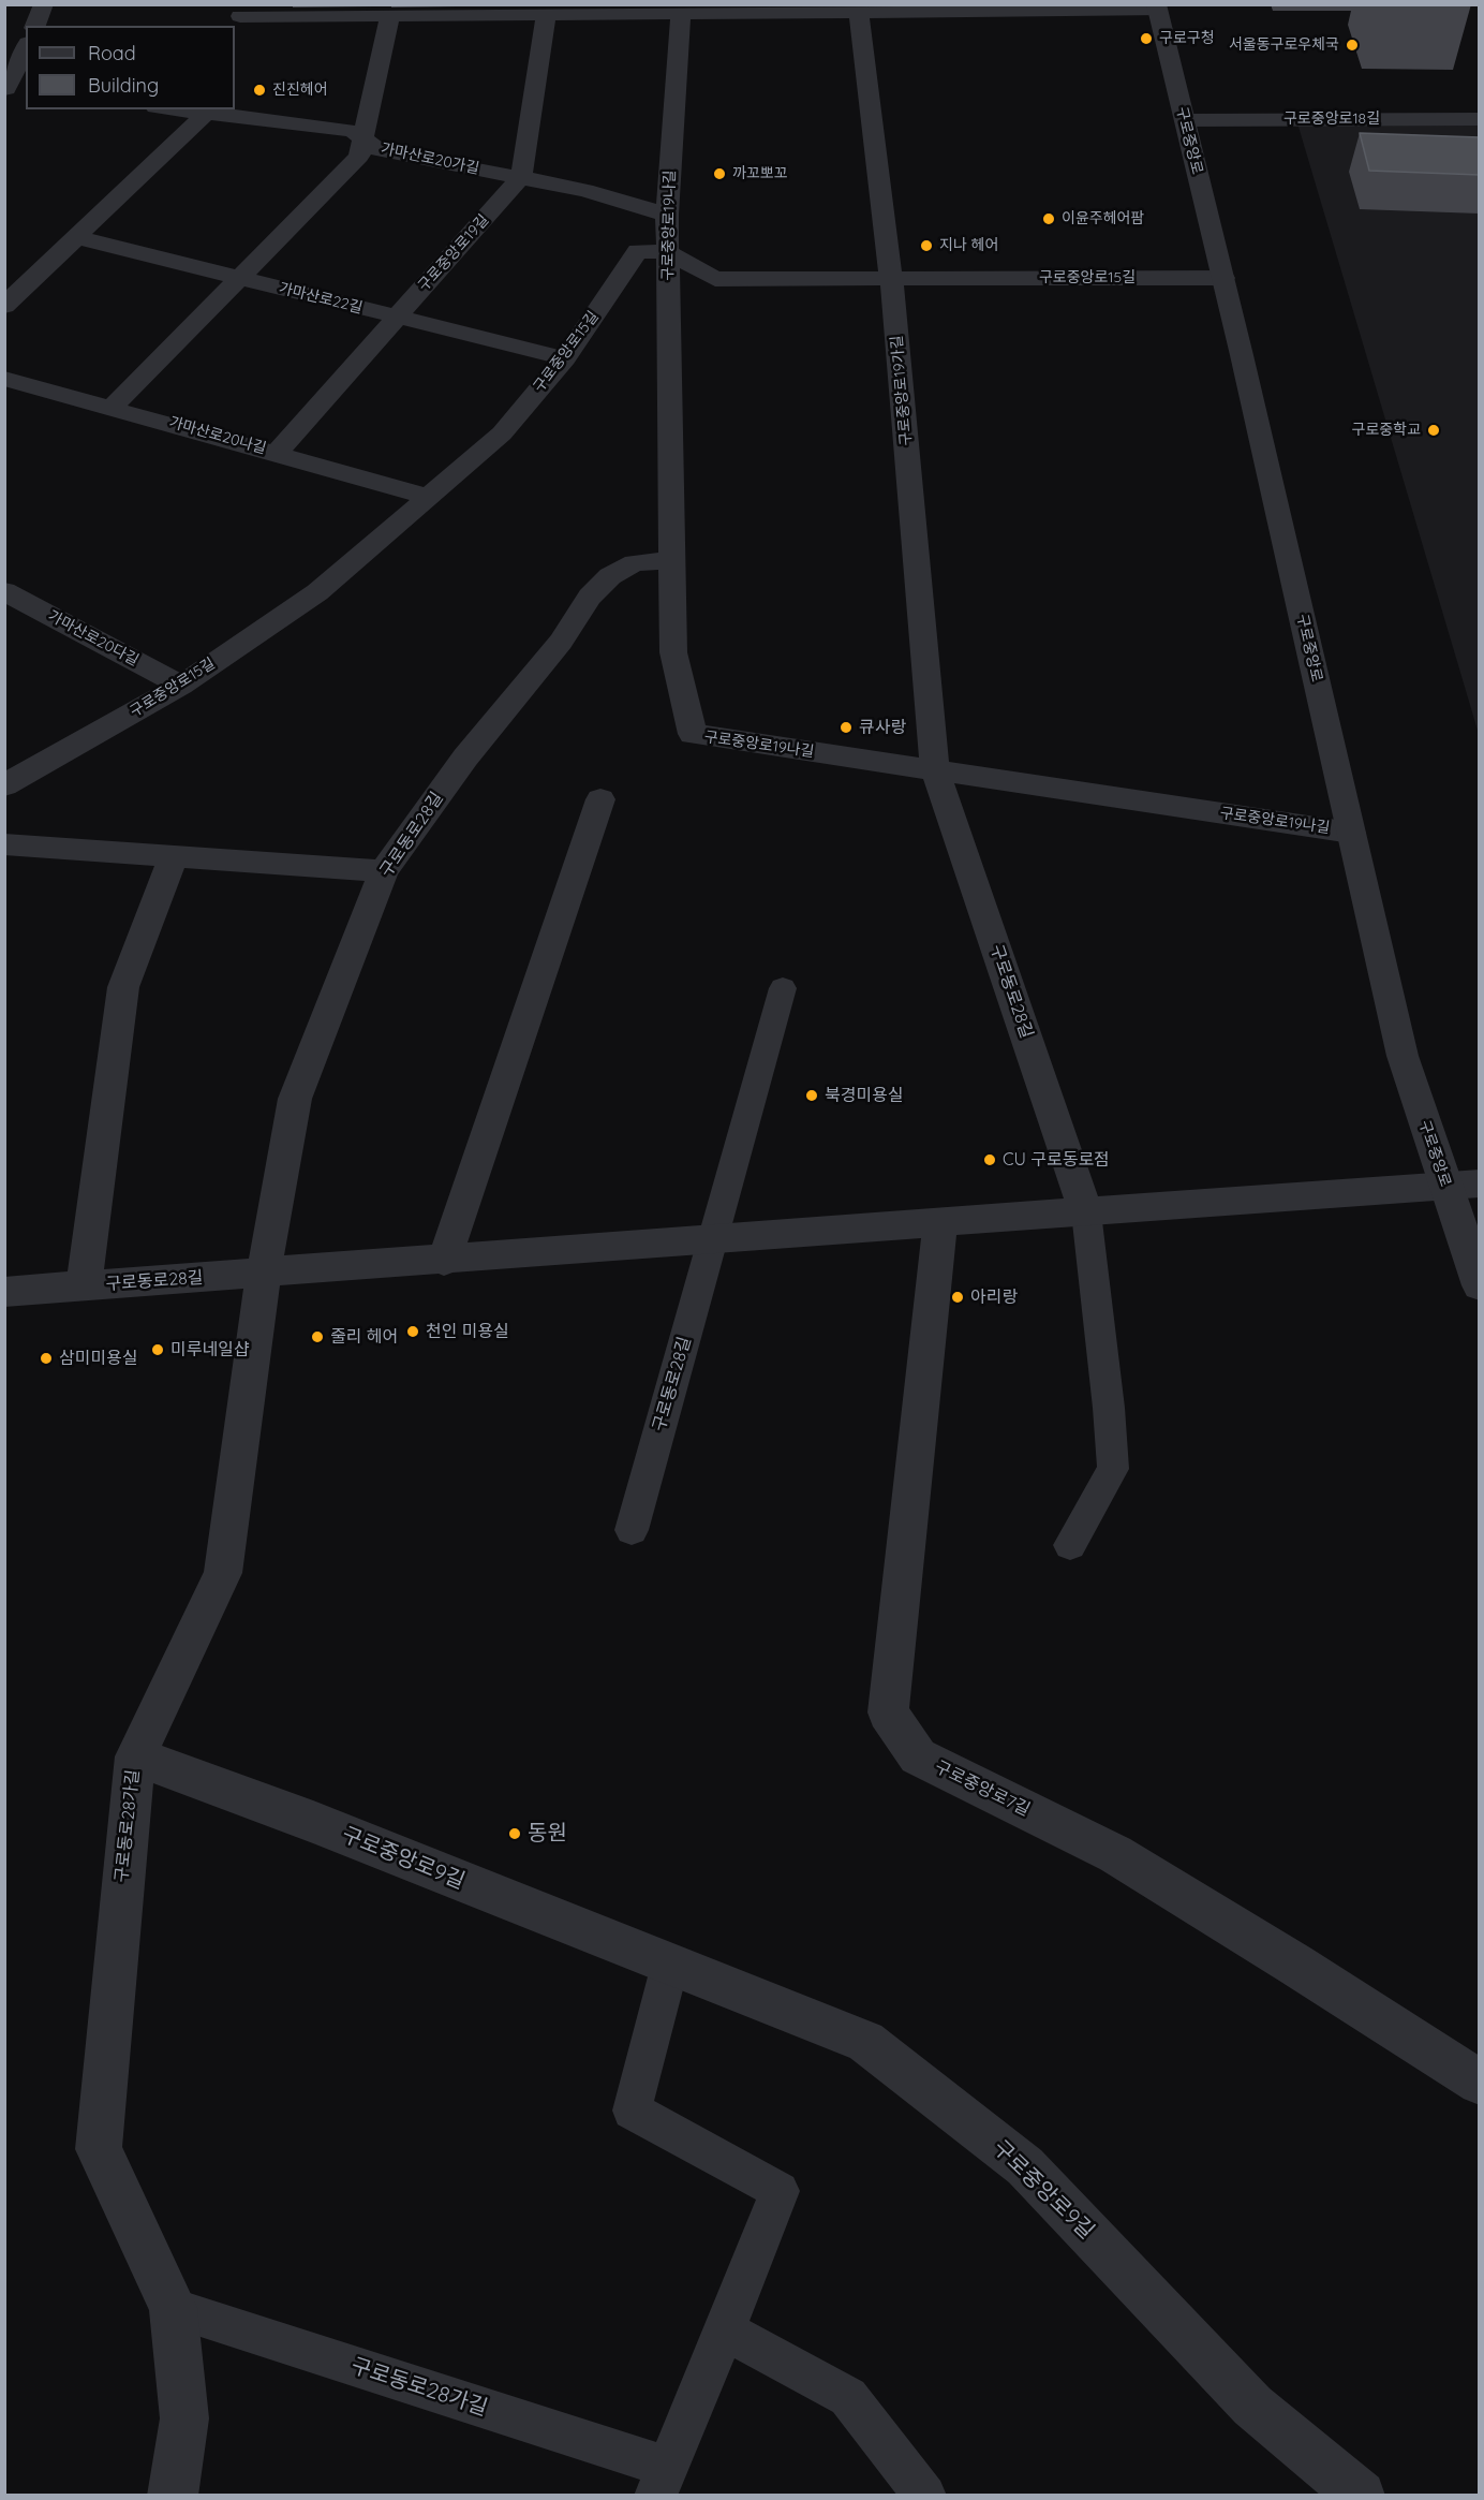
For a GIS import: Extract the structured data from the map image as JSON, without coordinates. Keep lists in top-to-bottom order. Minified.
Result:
{"streets":{"street":["구로중앙로18길","구로중앙로","가마산로20가길","구로중앙로19나길","구로중앙로19길","구로중앙로15길","가마산로22길","구로중앙로19가길","가마산로20나길","가마산로20다길","구로동로28길","구로중앙로7길","구로동로28가길","구로중앙로9길"]},"crossings":[["구로중앙로18길","구로중앙로"],["구로중앙로","구로중앙로19나길"],["구로중앙로","구로중앙로15길"],["구로중앙로","구로동로28길"],["가마산로20가길","구로중앙로19나길"],["가마산로20가길","구로중앙로19길"],["구로중앙로19나길","구로중앙로15길"],["구로중앙로19나길","구로중앙로19가길"],["구로중앙로19나길","구로동로28길"],["구로중앙로19길","가마산로22길"],["구로중앙로19길","가마산로20나길"],["구로중앙로15길","가마산로22길"],["구로중앙로15길","구로중앙로19가길"],["구로중앙로15길","가마산로20나길"],["구로중앙로15길","가마산로20다길"],["구로중앙로19가길","구로동로28길"],["구로동로28길","구로중앙로7길"],["구로동로28길","구로동로28가길"],["구로동로28가길","구로중앙로9길"]],"places":["구로구청","서울동구로우체국","진진헤어","까꼬뽀꼬","이윤주헤어팜","지나 헤어","구로중학교","큐사랑","북경미용실","CU 구로동로점","아리랑","천인 미용실","줄리 헤어","미루네일샵","삼미미용실","동원"],"legend":["Road","Building"]}
